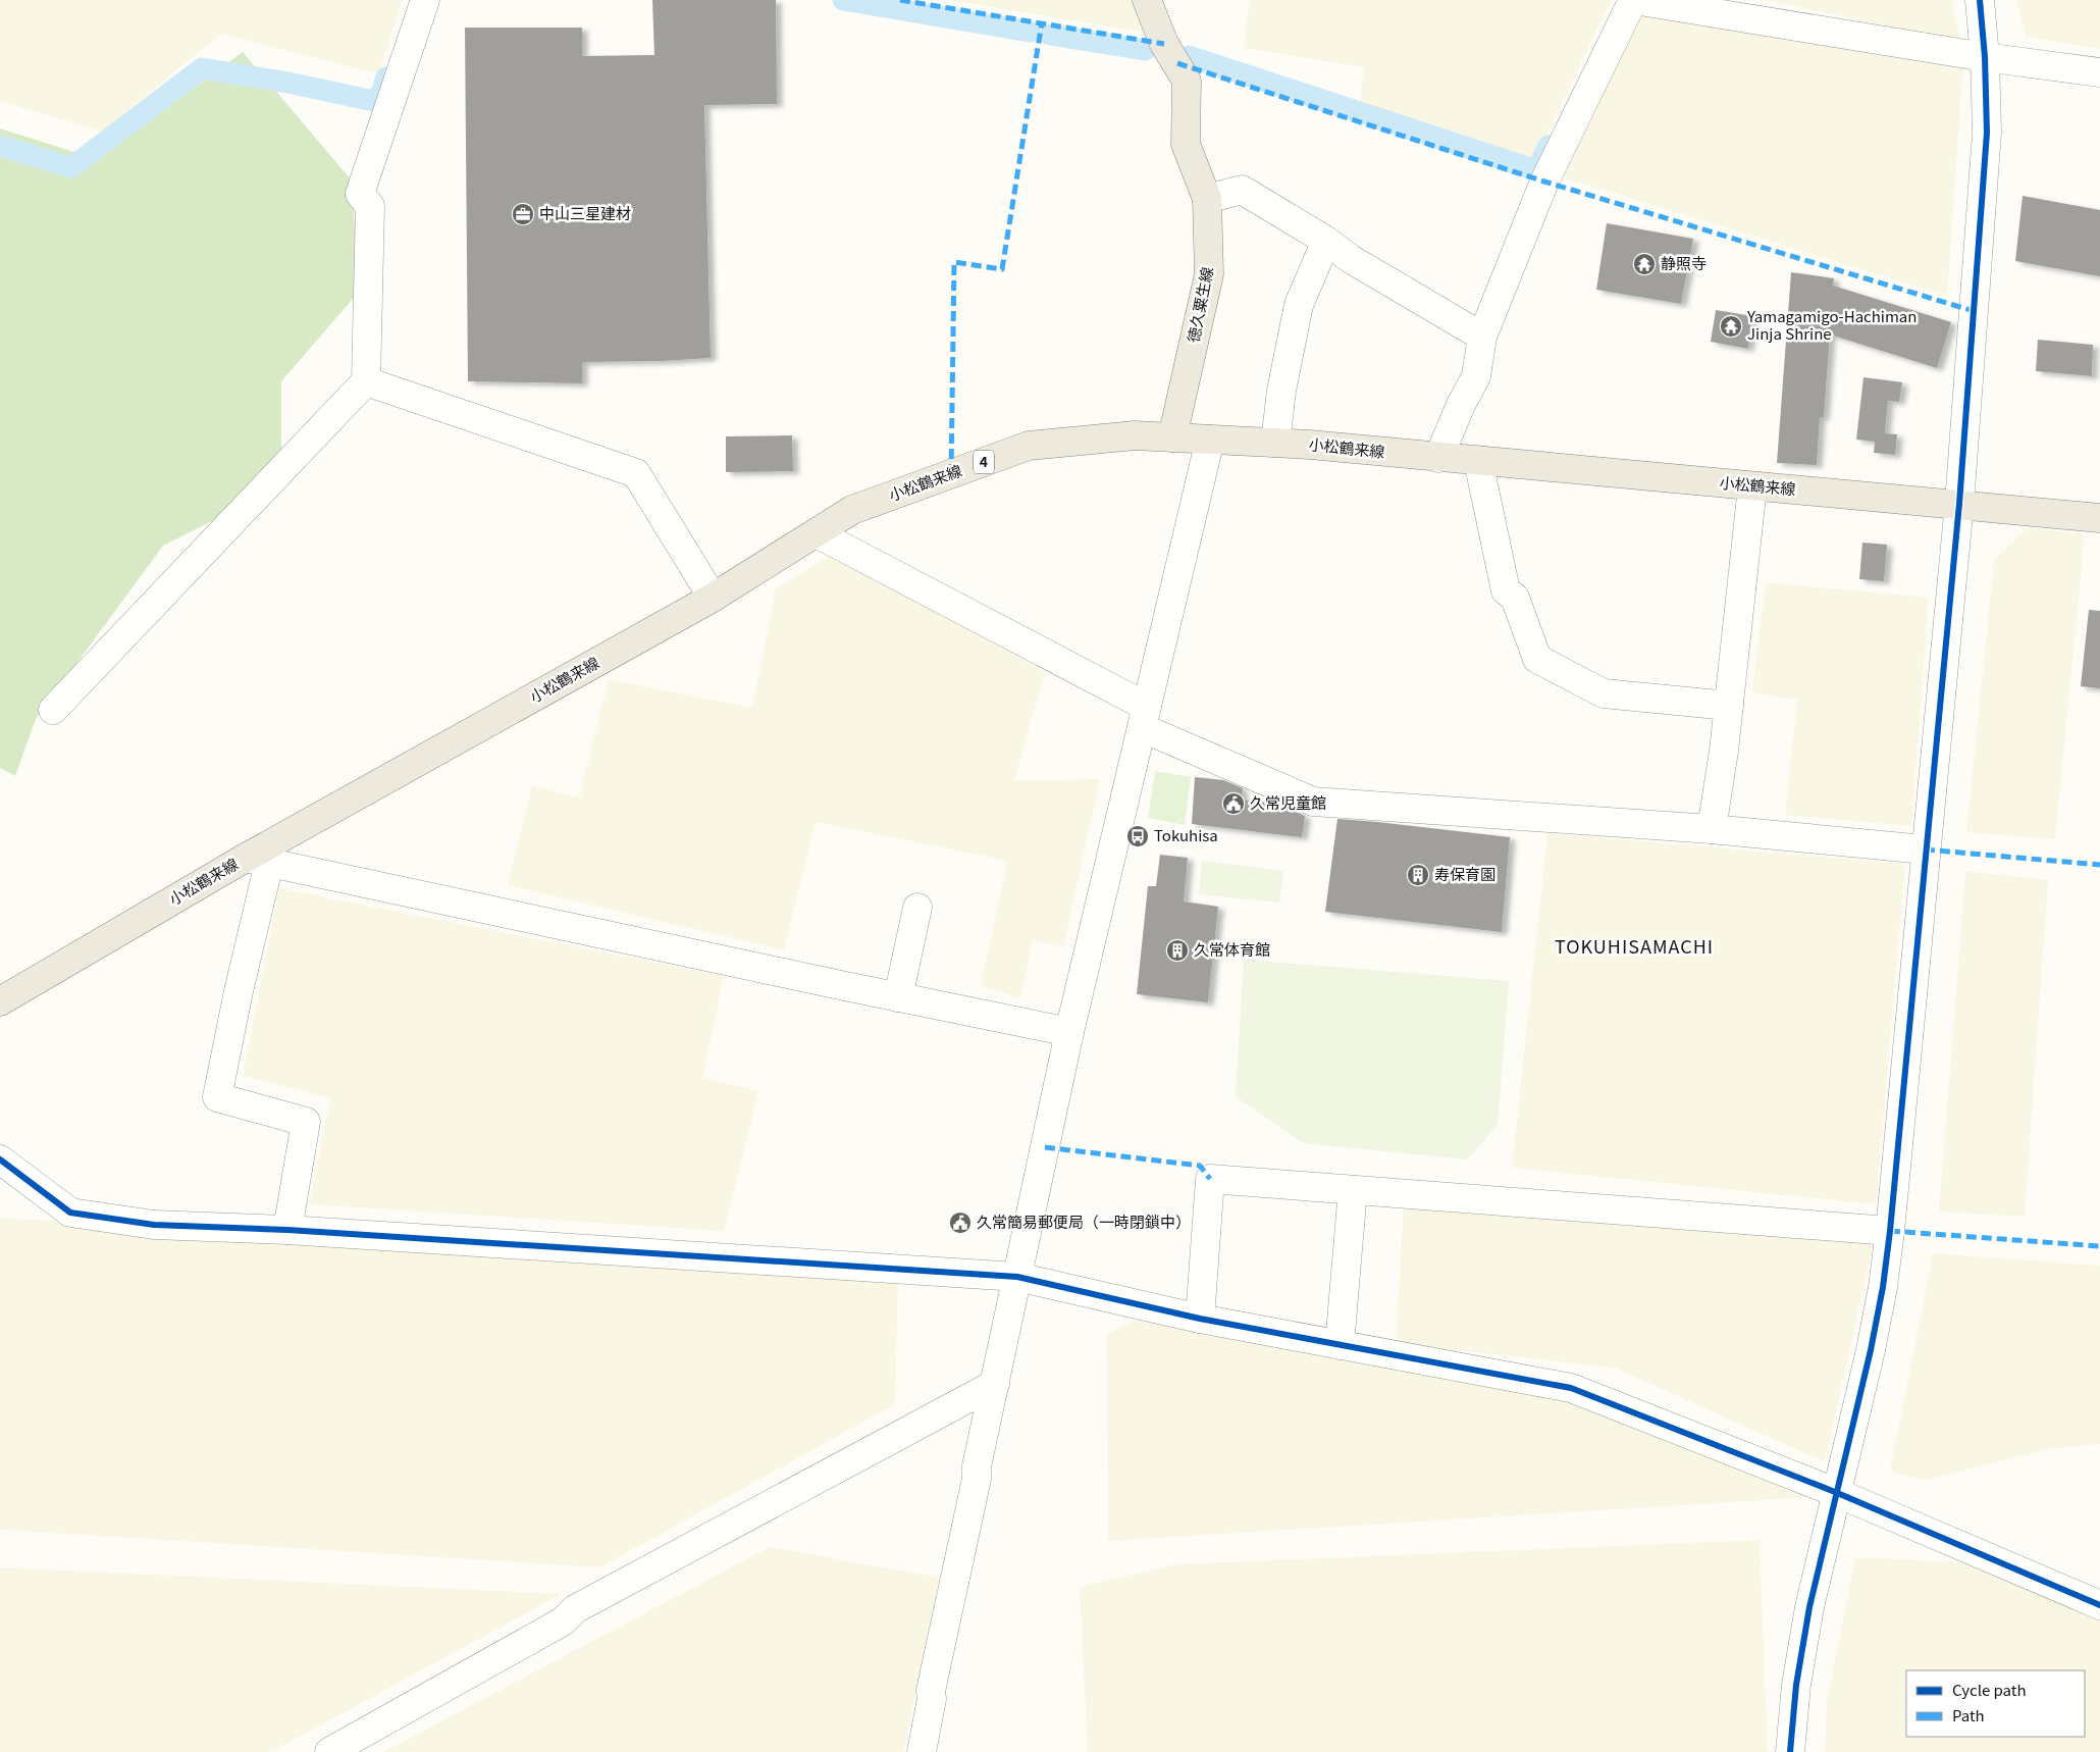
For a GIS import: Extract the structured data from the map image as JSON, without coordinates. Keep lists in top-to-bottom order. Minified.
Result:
{"streets":{"main road":["徳久粟生線","小松鶴来線","4"]},"crossings":[["徳久粟生線","小松鶴来線"]],"districts":["TOKUHISAMACHI"],"places":{"office":["中山三星建材"],"temple":["静照寺","Yamagamigo-Hachiman Jinja Shrine"],"public building":["久常児童館","久常簡易郵便局（一時閉鎖中）"],"bus stop":["Tokuhisa"],"building":["寿保育園","久常体育館"]},"legend":["Cycle path","Path"]}
